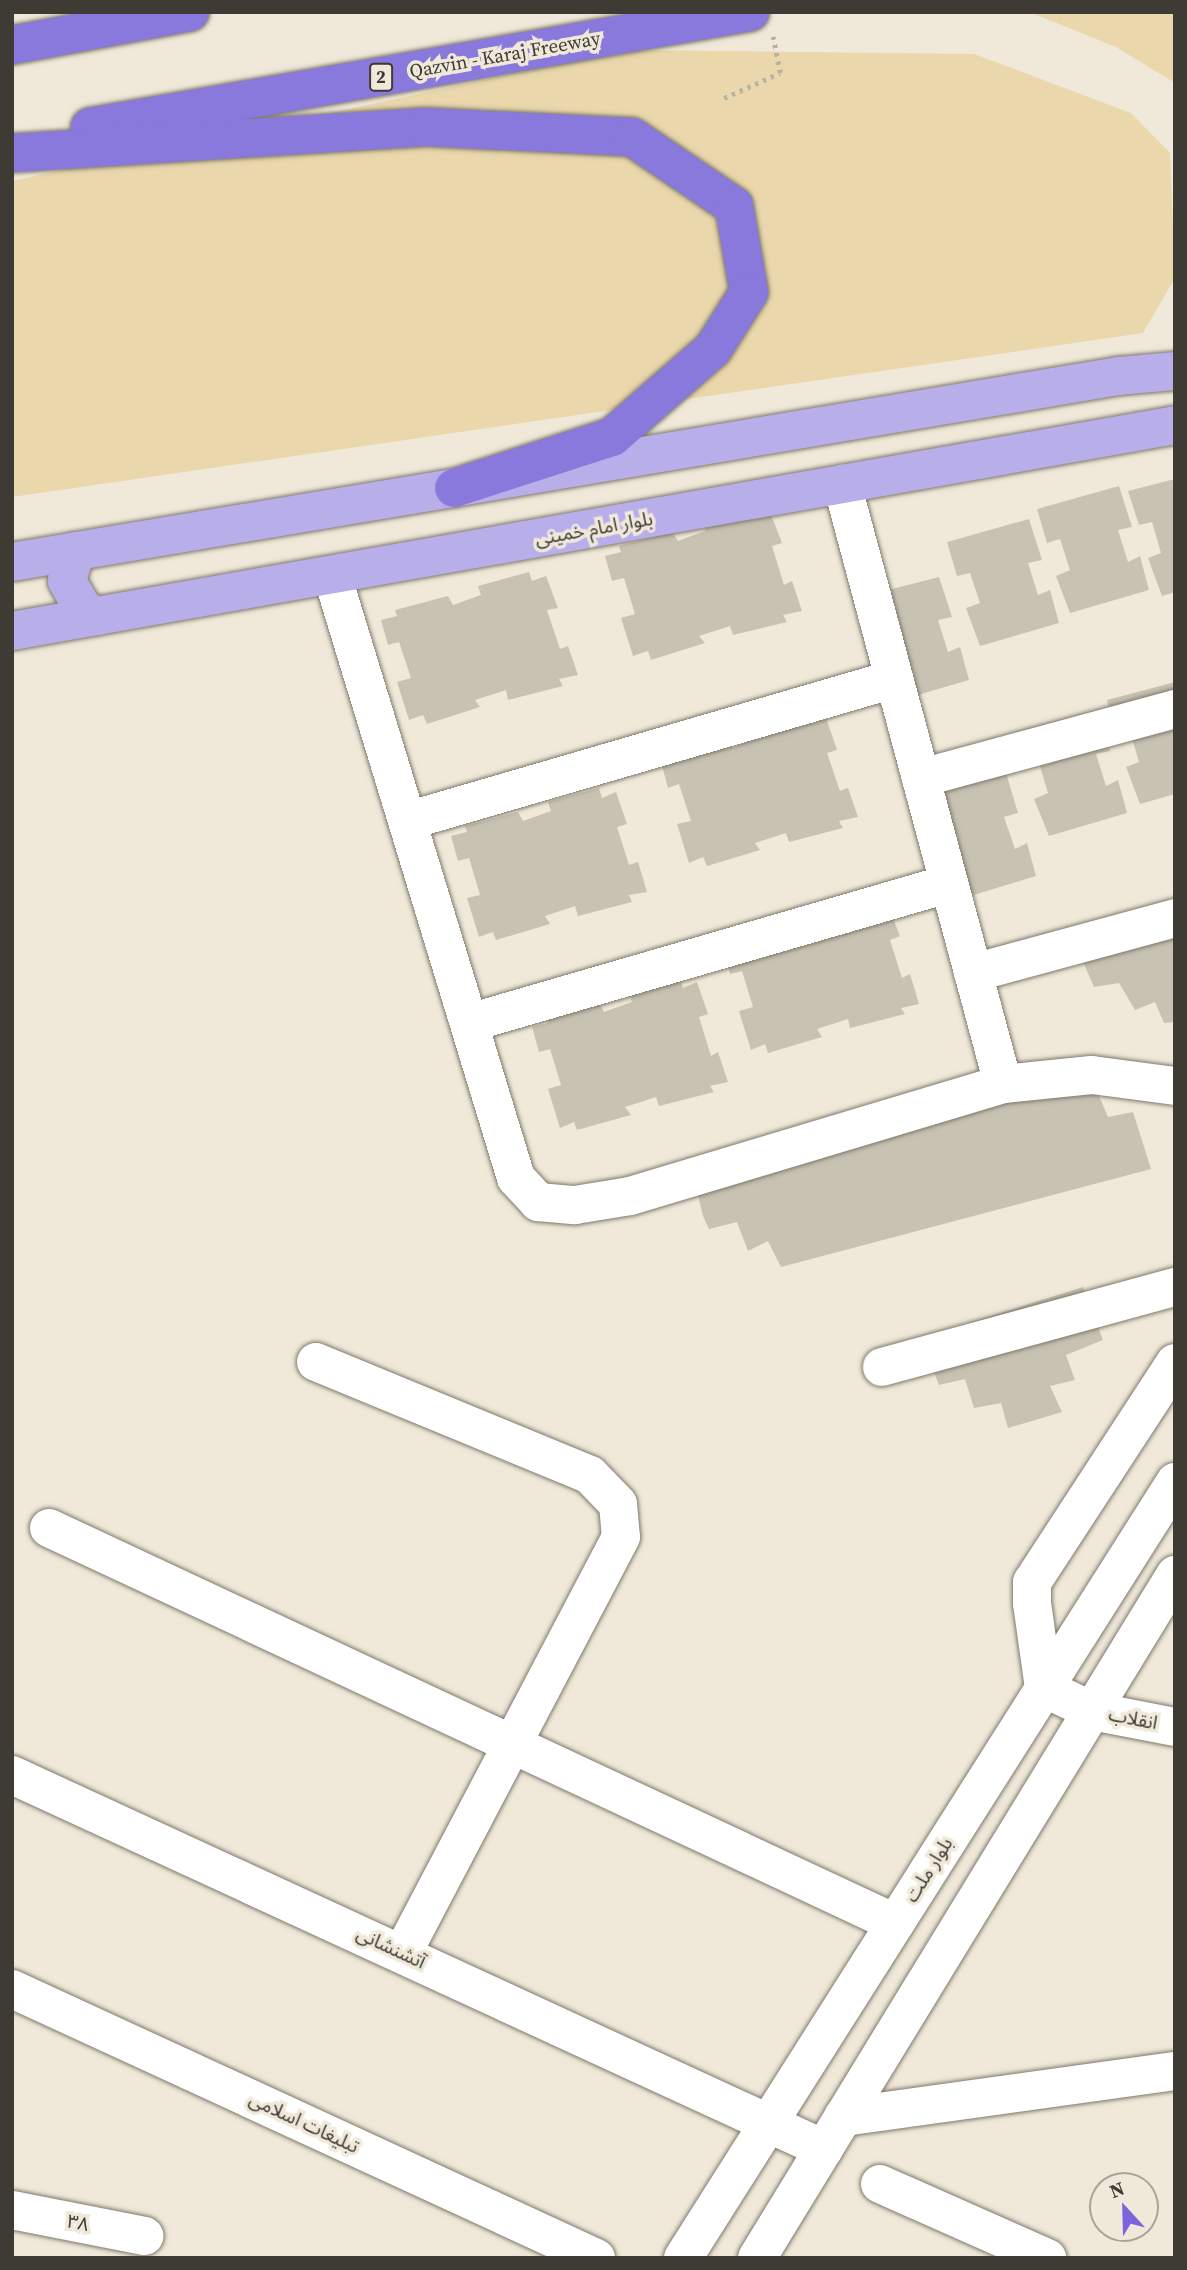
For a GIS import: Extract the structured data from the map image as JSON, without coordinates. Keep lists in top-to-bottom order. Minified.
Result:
{"streets":{"highway":["Qazvin - Karaj Freeway","2"],"main road":["بلوار امام خمینی"],"street":["انقلاب","بلوار ملت","آتشنشانی","تبلیغات اسلامی","۳۸"]},"crossings":[["انقلاب","بلوار ملت"],["بلوار ملت","آتشنشانی"]],"north":"top"}
